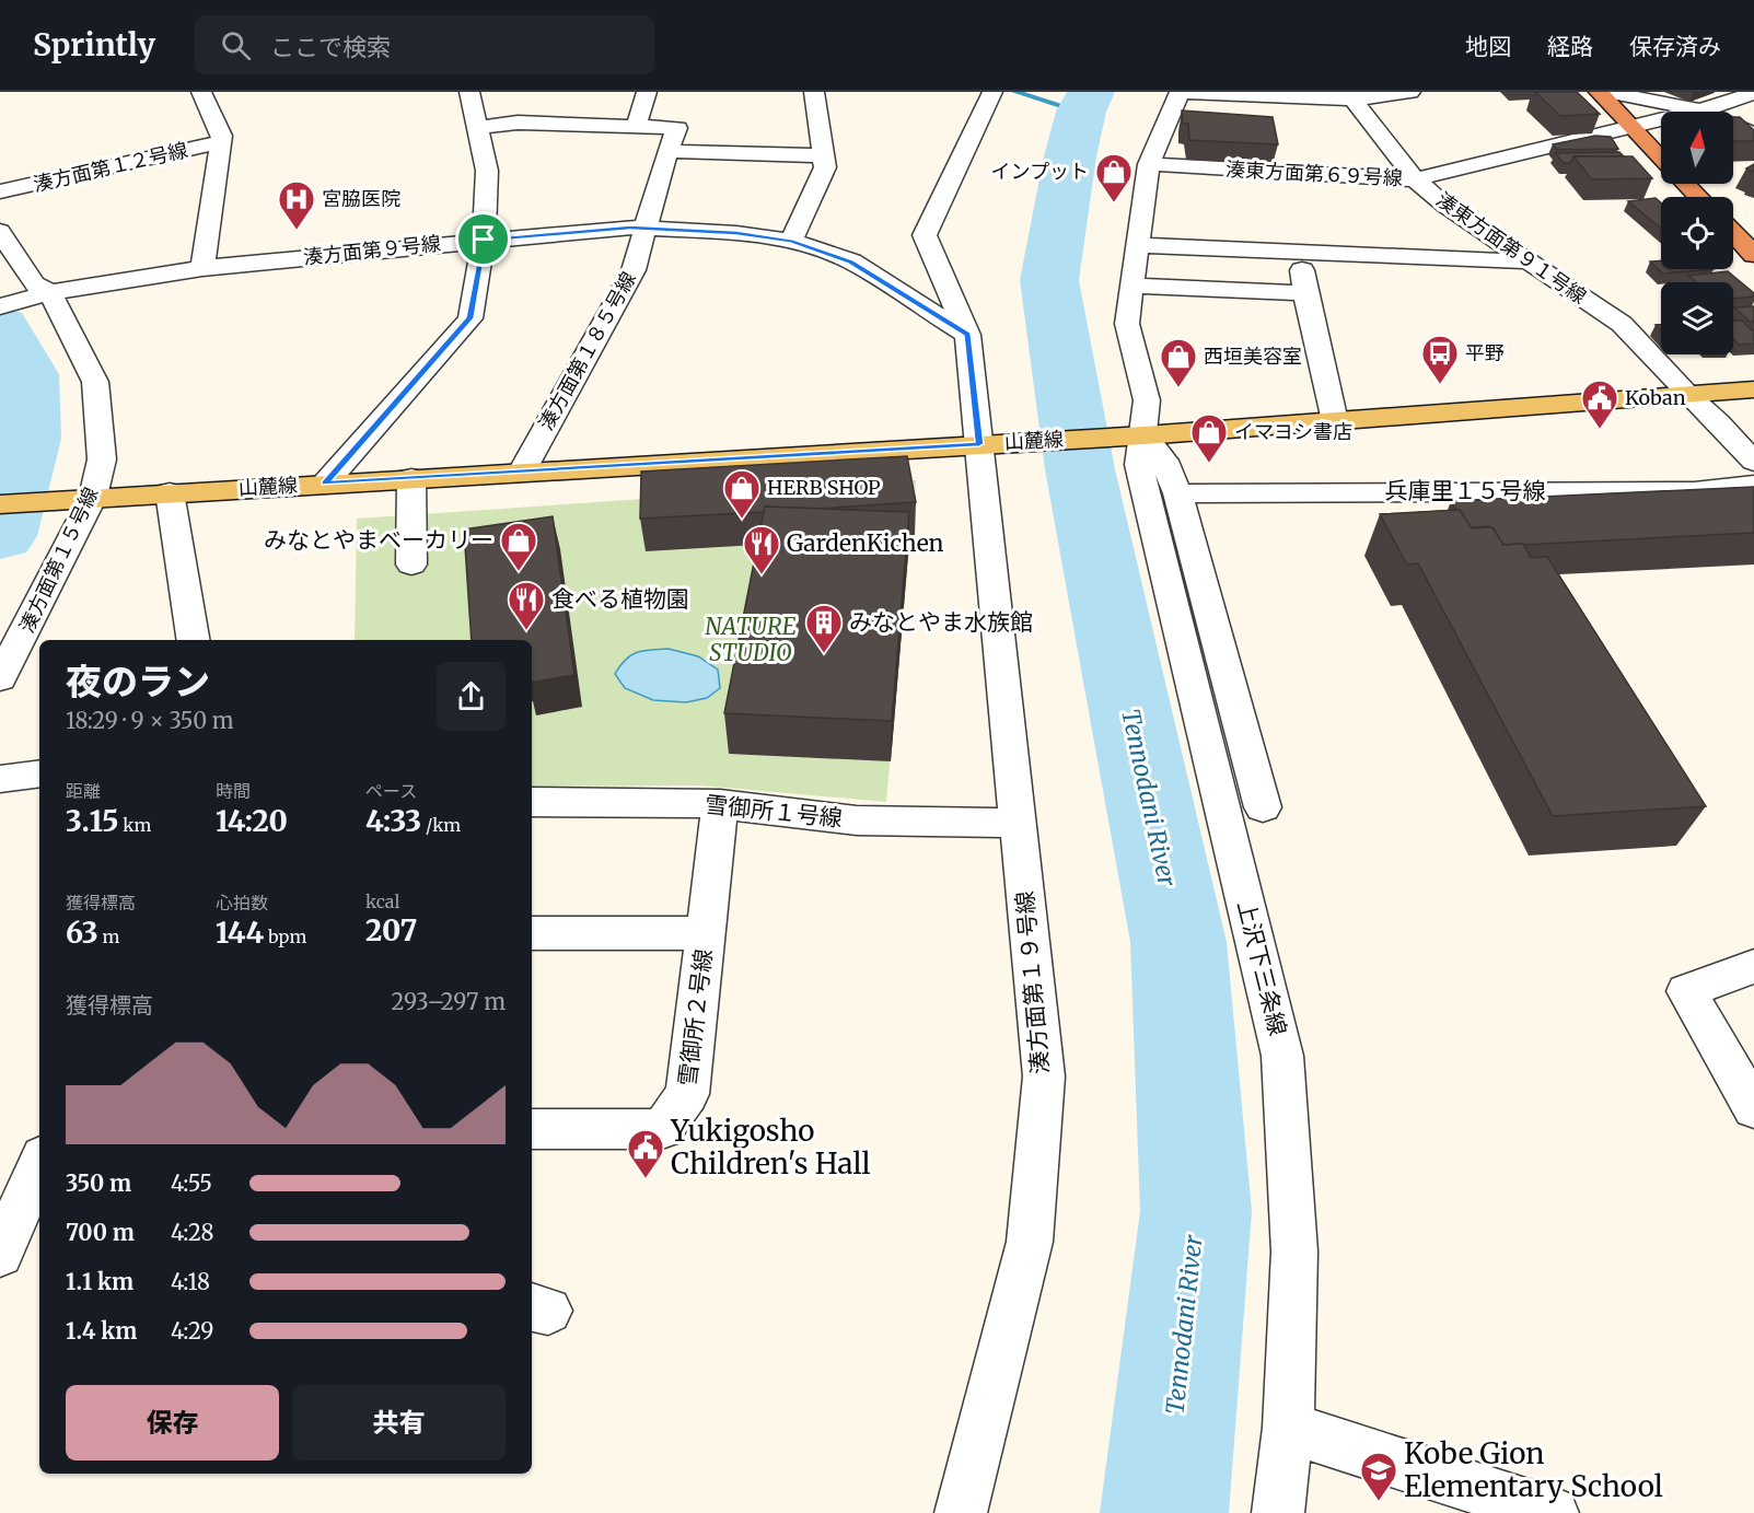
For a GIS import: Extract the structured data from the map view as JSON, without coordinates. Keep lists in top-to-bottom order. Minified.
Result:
{"streets":{"main road":["山麓線"],"street":["湊方面第１２号線","湊東方面第６９号線","湊東方面第９１号線","湊方面第９号線","湊方面第１８５号線","兵庫里１５号線","湊方面第１５号線","雪御所１号線","上沢下三条線","湊方面第１９号線","雪御所２号線"]},"crossings":[["湊東方面第６９号線","湊東方面第９１号線"],["湊東方面第６９号線","上沢下三条線"],["湊東方面第９１号線","山麓線"],["湊方面第９号線","湊方面第１８５号線"],["湊方面第９号線","湊方面第１５号線"],["湊方面第１８５号線","山麓線"],["山麓線","湊方面第１５号線"],["山麓線","上沢下三条線"],["山麓線","湊方面第１９号線"],["雪御所１号線","湊方面第１９号線"],["雪御所１号線","雪御所２号線"]],"water":["Tennodani River"],"parks":["NATURE STUDIO"],"places":{"shop":["インプット","西垣美容室","イマヨシ書店","HERB SHOP","みなとやまベーカリー"],"hospital":["宮脇医院"],"bus stop":["平野"],"public building":["Koban","Yukigosho Children's Hall"],"restaurant":["GardenKichen","食べる植物園"],"building":["みなとやま水族館"],"school or university":["Kobe Gion Elementary School"]},"north":"top","page":{"header":"Sprintly","search":"ここで検索","nav":["地図","経路","保存済み"],"heading":["夜のラン","18:29 · 9 × 350 m"],"stats":[["距離","3.15 km"],["時間","14:20"],["ペース","4:33 /km"],["獲得標高","63 m"],["心拍数","144 bpm"],["kcal","207"]],"chart":["獲得標高","293–297 m"],"list":[{"name":"350 m","note":"4:55"},{"name":"700 m","note":"4:28"},{"name":"1.1 km","note":"4:18"},{"name":"1.4 km","note":"4:29"}],"buttons":["保存","共有"]}}
